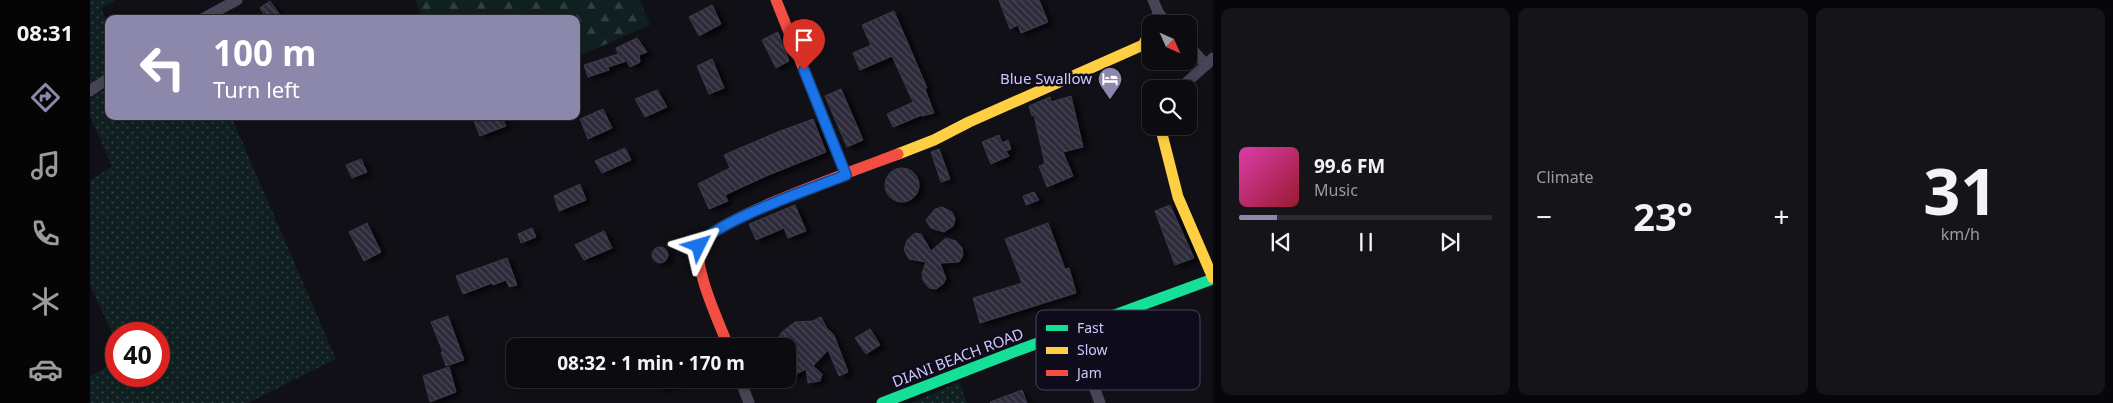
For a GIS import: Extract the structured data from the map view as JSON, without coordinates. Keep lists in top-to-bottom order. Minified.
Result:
{"streets":{"street":["DIANI BEACH ROAD"]},"places":{"hotel":["Blue Swallow"]},"legend":["Fast","Slow","Jam"],"north":"bottom right","page":{"tabs":"08:31","tile":["Climate",["31","km/h"]],"turn":["100 m","Turn left"],"song":["99.6 FM","Music"],"heat":["−","23°","+"],"limit":"40","trip":"08:32 · 1 min · 170 m"}}
